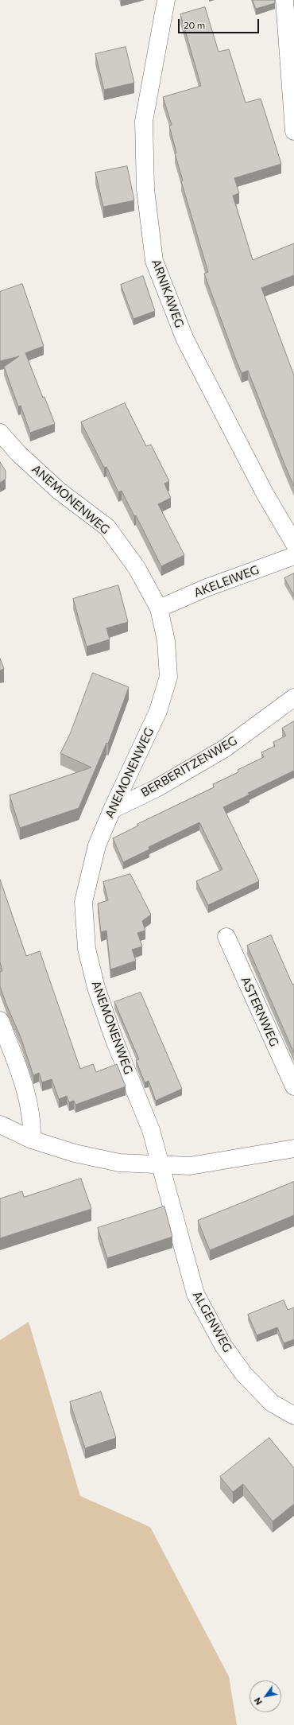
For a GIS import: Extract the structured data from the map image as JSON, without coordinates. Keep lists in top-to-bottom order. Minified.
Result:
{"streets":{"street":["ARNIKAWEG","ANEMONENWEG","AKELEIWEG","BERBERITZENWEG","ASTERNWEG","ALGENWEG"]},"crossings":[["ANEMONENWEG","AKELEIWEG"],["ANEMONENWEG","BERBERITZENWEG"],["ANEMONENWEG","ALGENWEG"]],"scale_bar":"20 m","north":"bottom left"}
